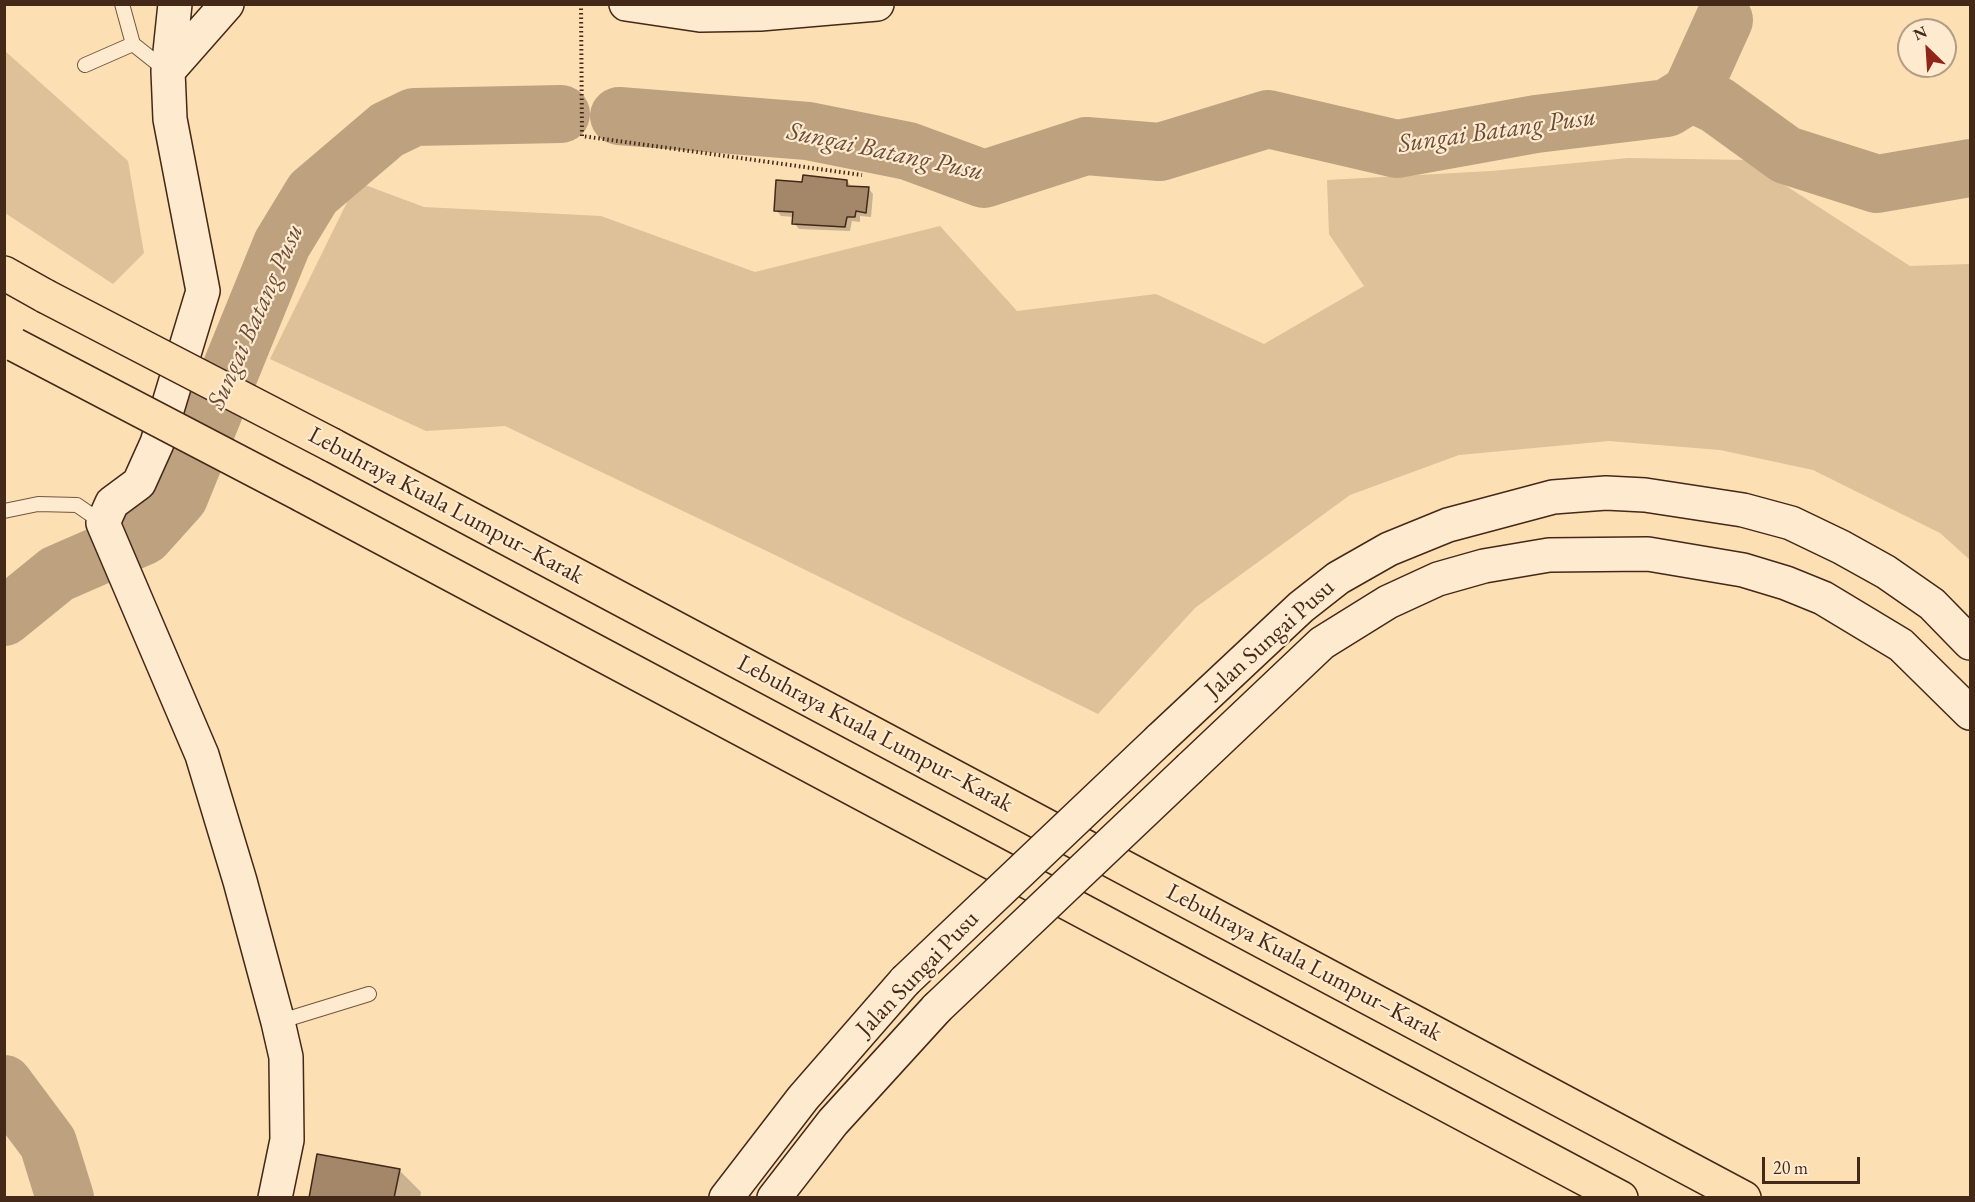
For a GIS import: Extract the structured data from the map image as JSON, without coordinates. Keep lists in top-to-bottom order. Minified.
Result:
{"streets":{"highway":["Lebuhraya Kuala Lumpur–Karak"],"main road":["Jalan Sungai Pusu"]},"water":["Sungai Batang Pusu"],"scale_bar":"20 m","north":"top left"}
